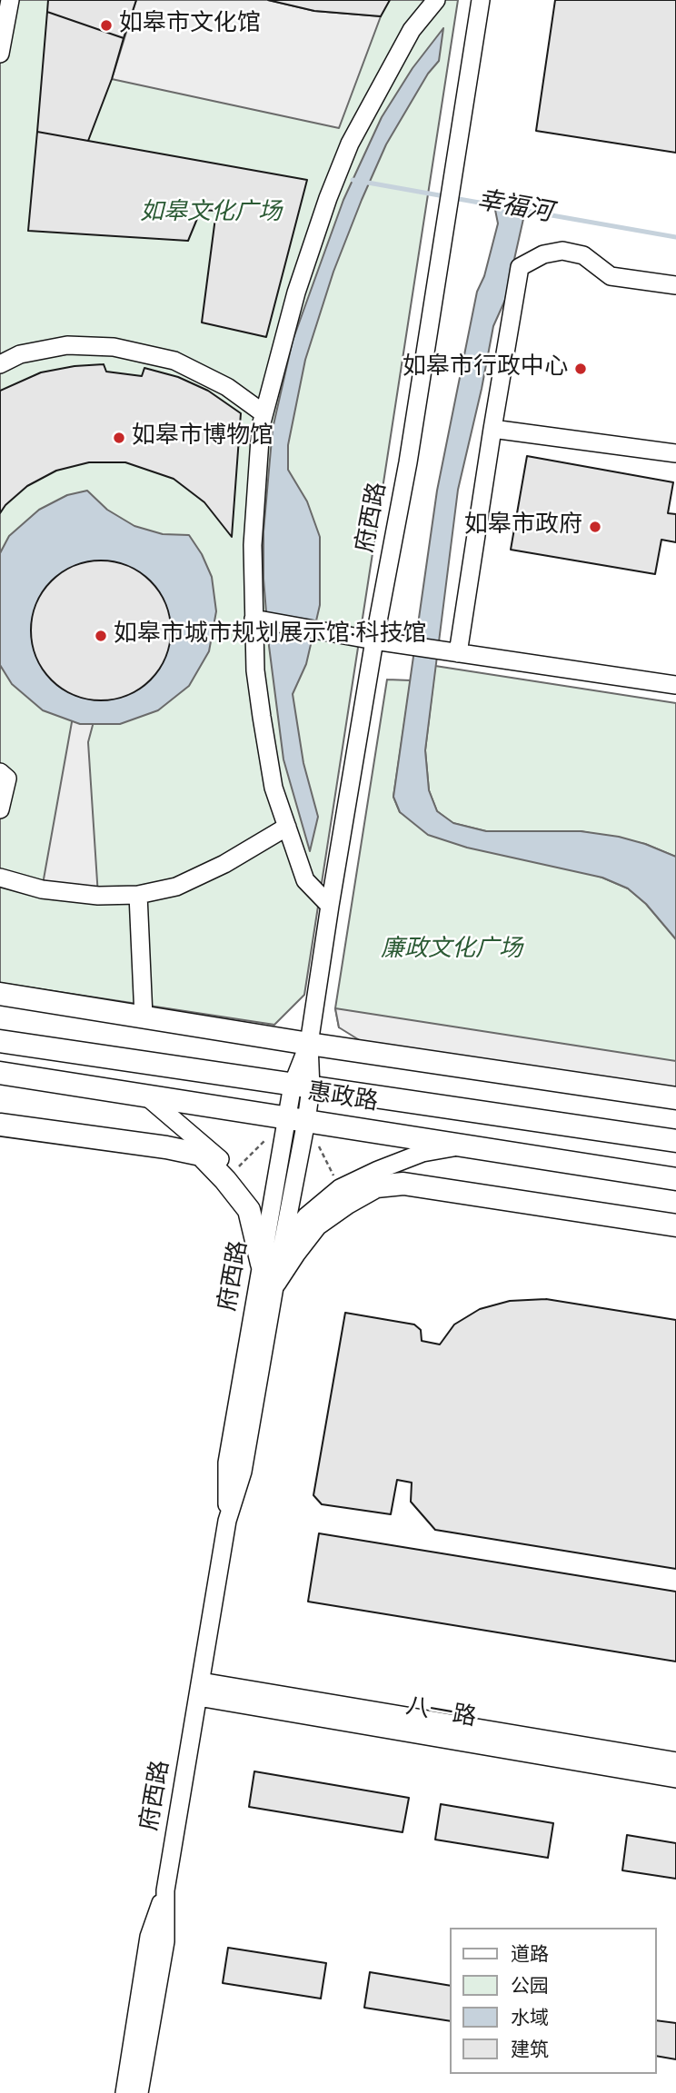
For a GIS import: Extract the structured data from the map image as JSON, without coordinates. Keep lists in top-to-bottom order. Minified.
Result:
{"streets":{"main road":["惠政路"],"street":["府西路","八一路"]},"crossings":[["府西路","惠政路"],["府西路","八一路"]],"water":["幸福河"],"parks":["如皋文化广场","廉政文化广场"],"places":["如皋市文化馆","如皋市行政中心","如皋市博物馆","如皋市政府","如皋市城市规划展示馆·科技馆"],"legend":["道路","公园","水域","建筑"]}
